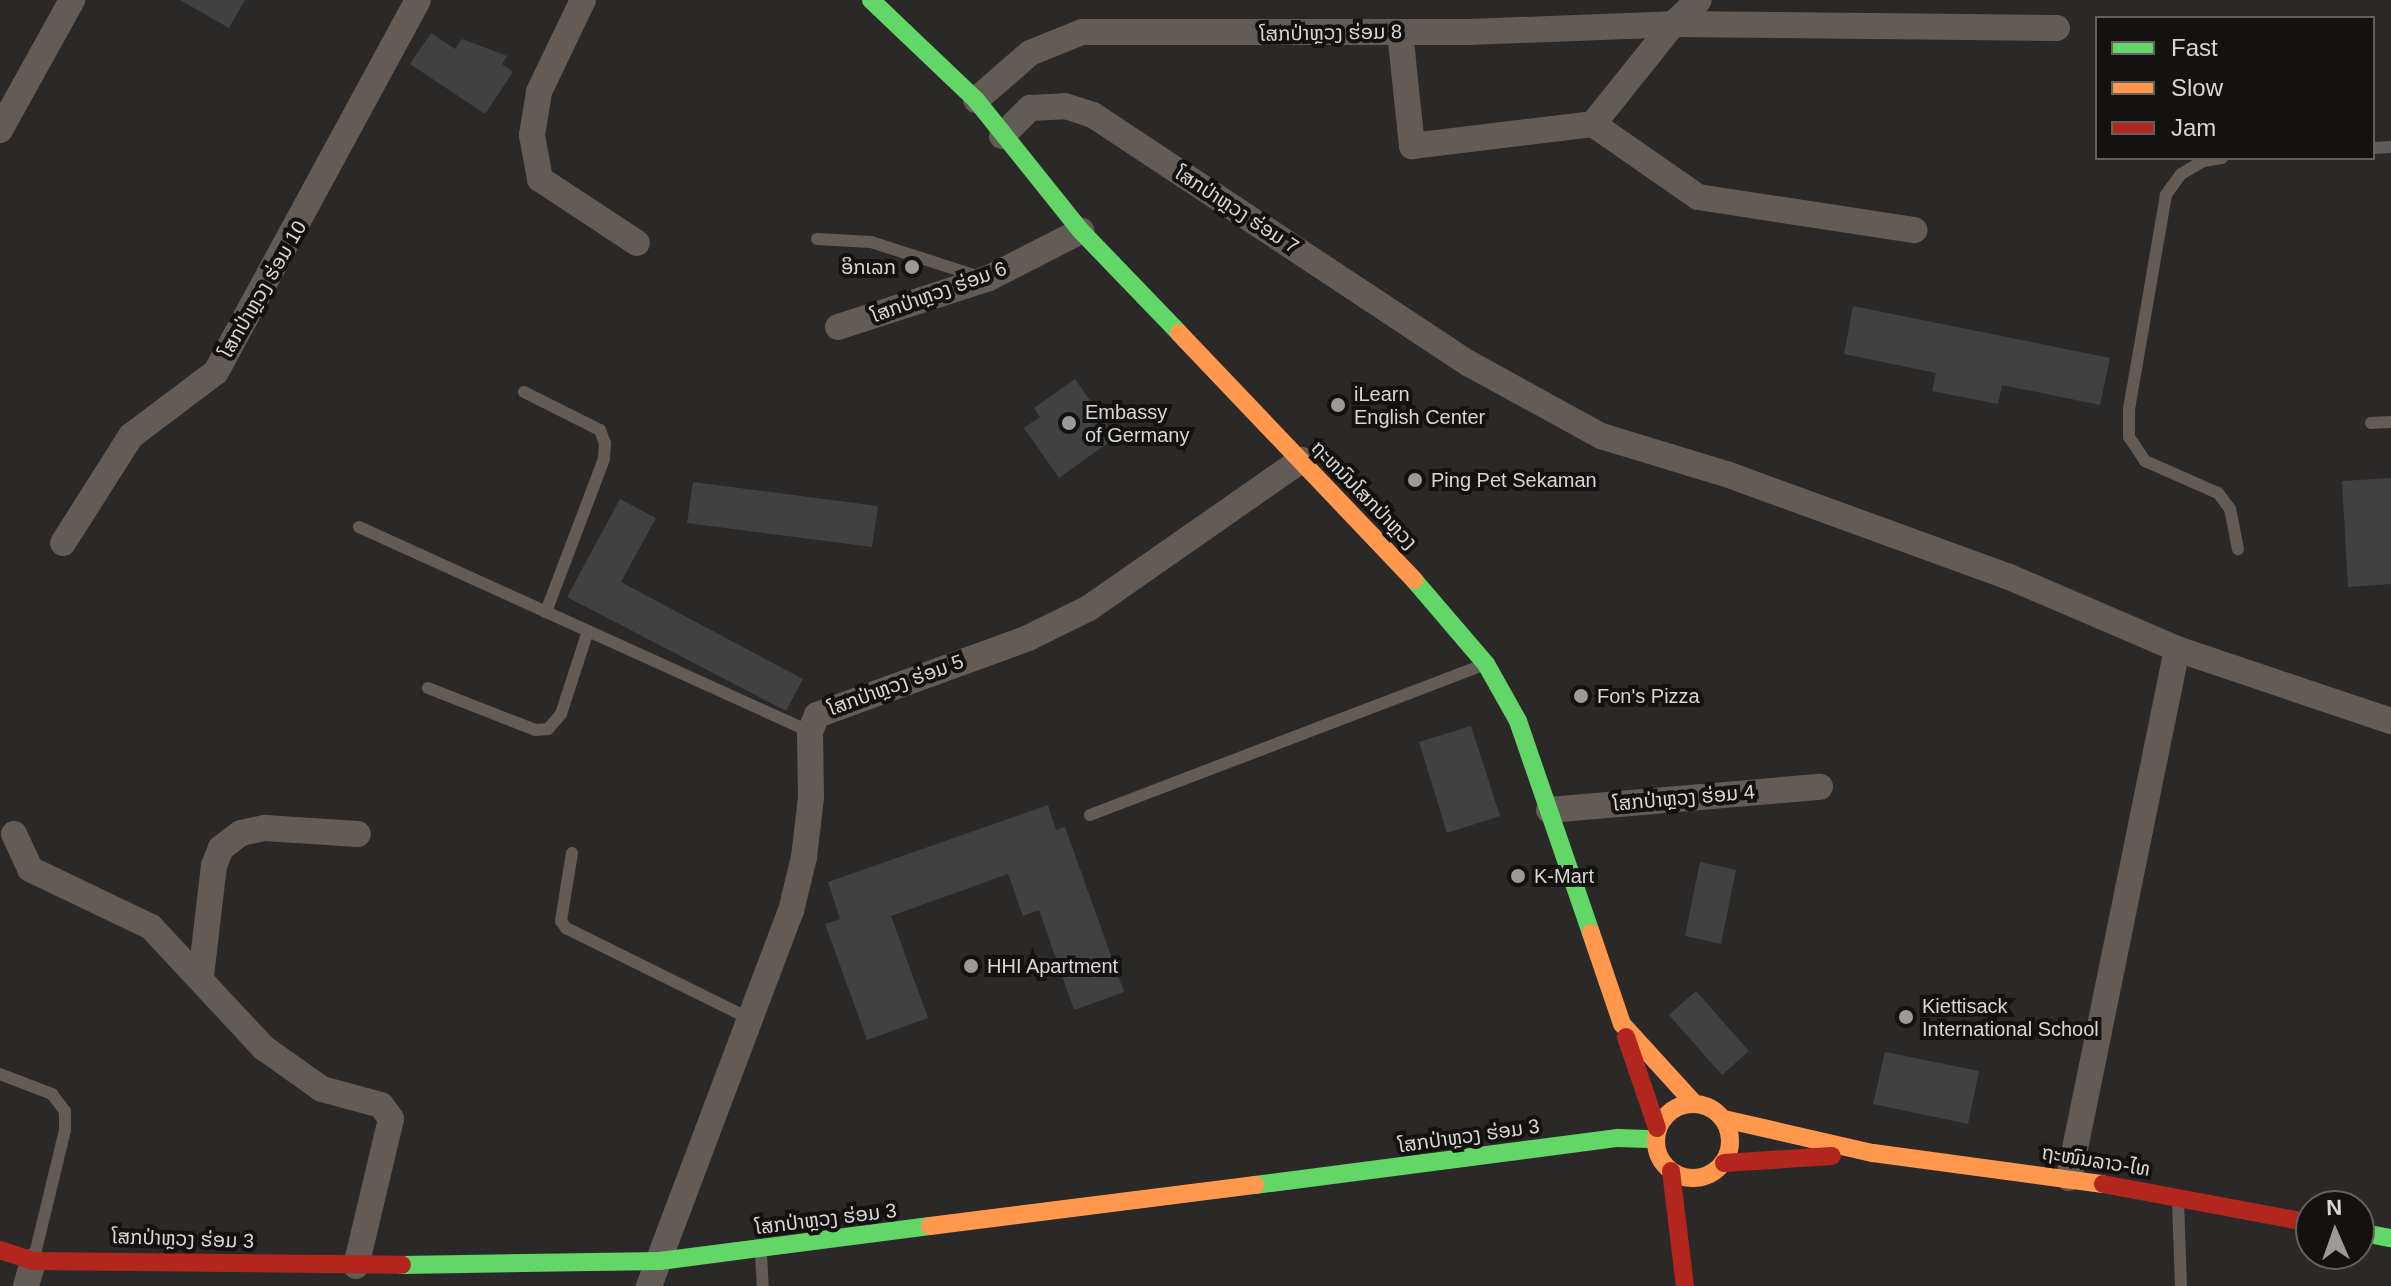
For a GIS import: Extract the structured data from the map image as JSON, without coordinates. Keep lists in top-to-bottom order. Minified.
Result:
{"streets":{"street":["ໂສກປ່າຫຼວງ ຮ່ອມ 8","ໂສກປ່າຫຼວງ ຮ່ອມ 7","ໂສກປ່າຫຼວງ ຮ່ອມ 10","ໂສກປ່າຫຼວງ ຮ່ອມ 6","ຖະຫນົນໂສກປ່າຫຼວງ","ໂສກປ່າຫຼວງ ຮ່ອມ 5","ໂສກປ່າຫຼວງ ຮ່ອມ 4","ໂສກປ່າຫຼວງ ຮ່ອມ 3","ຖະໜົນລາວ-ໄທ"]},"crossings":[["ໂສກປ່າຫຼວງ ຮ່ອມ 8","ຖະຫນົນໂສກປ່າຫຼວງ"],["ໂສກປ່າຫຼວງ ຮ່ອມ 7","ຖະຫນົນໂສກປ່າຫຼວງ"],["ໂສກປ່າຫຼວງ ຮ່ອມ 6","ຖະຫນົນໂສກປ່າຫຼວງ"],["ຖະຫນົນໂສກປ່າຫຼວງ","ໂສກປ່າຫຼວງ ຮ່ອມ 5"],["ຖະຫນົນໂສກປ່າຫຼວງ","ໂສກປ່າຫຼວງ ຮ່ອມ 4"],["ຖະຫນົນໂສກປ່າຫຼວງ","ໂສກປ່າຫຼວງ ຮ່ອມ 3"],["ຖະຫນົນໂສກປ່າຫຼວງ","ຖະໜົນລາວ-ໄທ"],["ໂສກປ່າຫຼວງ ຮ່ອມ 5","ໂສກປ່າຫຼວງ ຮ່ອມ 3"],["ໂສກປ່າຫຼວງ ຮ່ອມ 3","ຖະໜົນລາວ-ໄທ"]],"places":["ອິກເລກ","iLearn English Center","Embassy of Germany","Ping Pet Sekaman","Fon's Pizza","K-Mart","HHI Apartment","Kiettisack International School"],"legend":["Fast","Slow","Jam"],"north":"top"}
